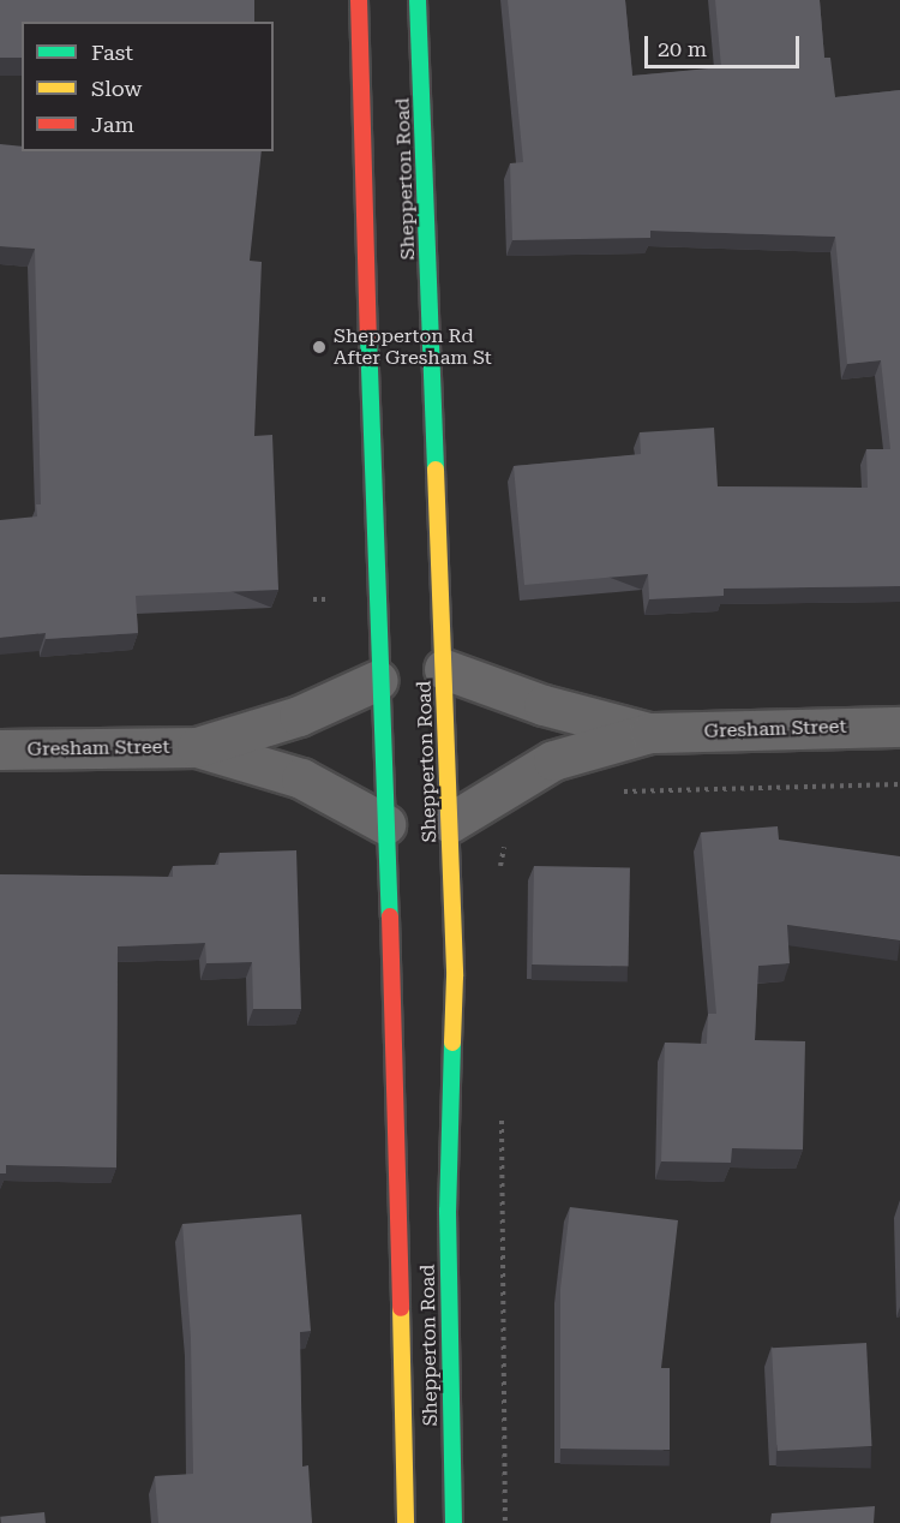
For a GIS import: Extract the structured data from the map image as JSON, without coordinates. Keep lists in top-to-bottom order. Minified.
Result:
{"streets":{"highway":["Shepperton Road"],"street":["Gresham Street"]},"crossings":[["Shepperton Road","Gresham Street"]],"places":["Shepperton Rd After Gresham St"],"legend":["Fast","Slow","Jam"],"scale_bar":"20 m"}
